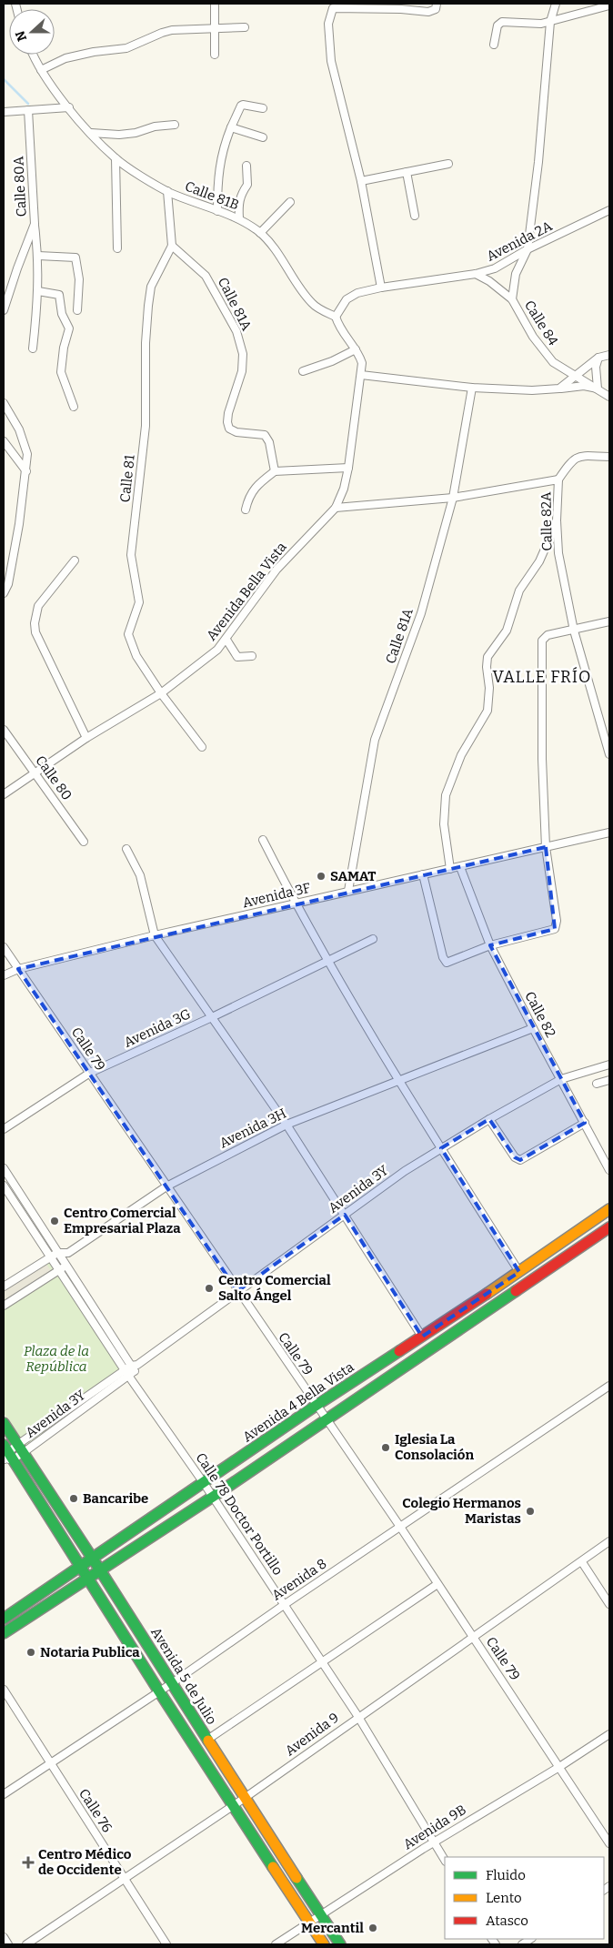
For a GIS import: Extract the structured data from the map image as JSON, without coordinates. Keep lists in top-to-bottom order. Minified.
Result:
{"streets":{"street":["Calle 80A","Calle 81B","Avenida 2A","Calle 81A","Calle 84","Calle 81","Calle 82A","Avenida Bella Vista","Calle 80","Avenida 3F","Calle 82","Avenida 3G","Calle 79","Avenida 3H","Avenida 3Y","Avenida 4 Bella Vista","Calle 78 Doctor Portillo","Avenida 8","Avenida 5 de Julio","Avenida 9","Calle 76","Avenida 9B"]},"crossings":[["Calle 81B","Avenida 2A"],["Calle 81B","Avenida Bella Vista"],["Avenida 2A","Calle 84"],["Avenida 2A","Avenida Bella Vista"],["Calle 81A","Calle 81"],["Calle 81A","Calle 82A"],["Calle 81A","Avenida 3F"],["Calle 81","Avenida Bella Vista"],["Calle 82A","Avenida Bella Vista"],["Avenida Bella Vista","Calle 80"],["Avenida 3F","Calle 82"],["Avenida 3F","Calle 79"],["Calle 82","Avenida 3H"],["Calle 82","Avenida 3Y"],["Avenida 3G","Calle 79"],["Calle 79","Avenida 3H"],["Calle 79","Avenida 3Y"],["Calle 79","Avenida 4 Bella Vista"],["Calle 79","Avenida 8"],["Calle 79","Avenida 9"],["Calle 79","Avenida 9B"],["Avenida 3H","Calle 78 Doctor Portillo"],["Avenida 3Y","Calle 78 Doctor Portillo"],["Avenida 3Y","Avenida 5 de Julio"],["Avenida 4 Bella Vista","Calle 78 Doctor Portillo"],["Avenida 4 Bella Vista","Avenida 5 de Julio"],["Calle 78 Doctor Portillo","Avenida 8"],["Calle 78 Doctor Portillo","Avenida 9"],["Calle 78 Doctor Portillo","Avenida 9B"],["Avenida 8","Avenida 5 de Julio"],["Avenida 8","Calle 76"],["Avenida 5 de Julio","Avenida 9"],["Avenida 5 de Julio","Avenida 9B"],["Avenida 9","Calle 76"]],"districts":["VALLE FRÍO"],"parks":["Plaza de la República"],"places":{"other":["SAMAT","Centro Comercial Empresarial Plaza","Centro Comercial Salto Ángel","Iglesia La Consolación","Bancaribe","Colegio Hermanos Maristas","Notaria Publica","Mercantil"],"health":["Centro Médico de Occidente"]},"legend":["Fluido","Lento","Atasco"],"north":"left"}
